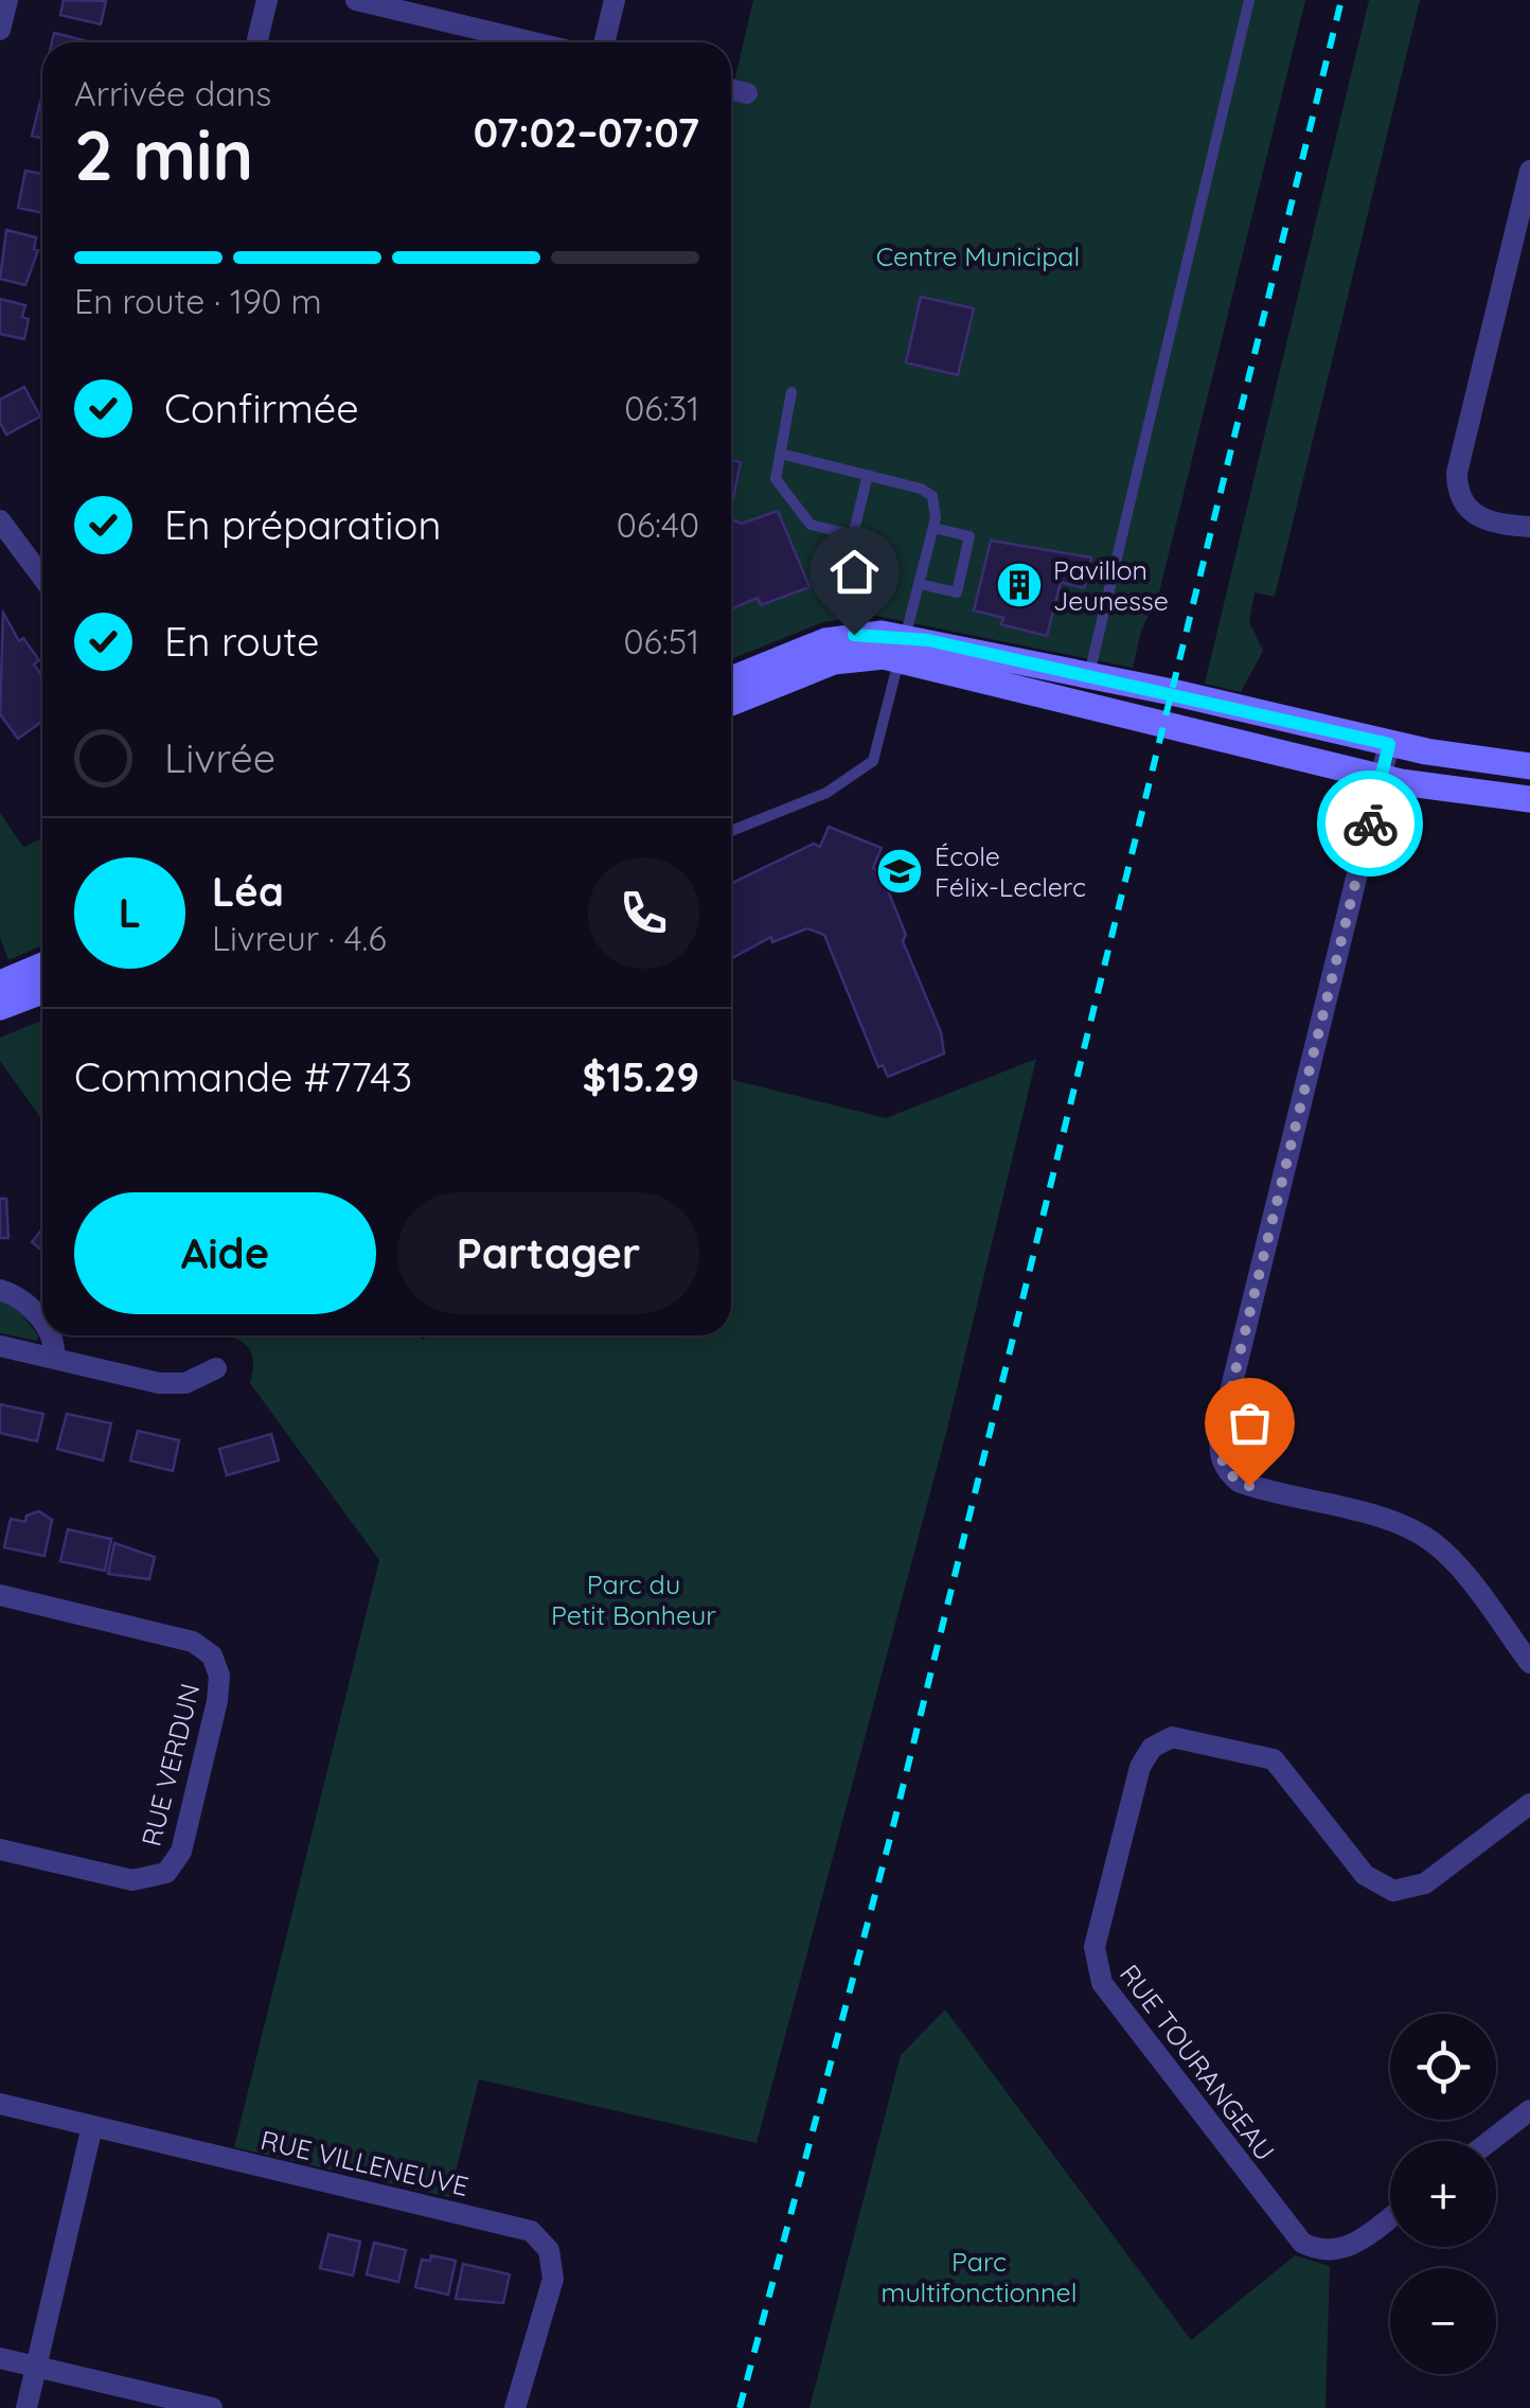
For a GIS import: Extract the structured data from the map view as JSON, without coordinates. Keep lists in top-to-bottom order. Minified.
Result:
{"streets":{"street":["RUE VERDUN","RUE TOURANGEAU","RUE VILLENEUVE"]},"parks":["Centre Municipal","Parc du Petit Bonheur","Parc multifonctionnel"],"places":{"building":["Pavillon Jeunesse"],"school or university":["École Félix-Leclerc"]},"page":{"heading":["2 min","Arrivée dans","07:02–07:07"],"panel":["Léa","Livreur · 4.6","Commande #7743","$15.29"],"bar":"En route · 190 m","list":[["Confirmée","06:31"],["En préparation","06:40"],["En route","06:51"],"Livrée"],"round":"L","buttons":["Aide","Partager"],"map_buttons":["+","−"]}}
